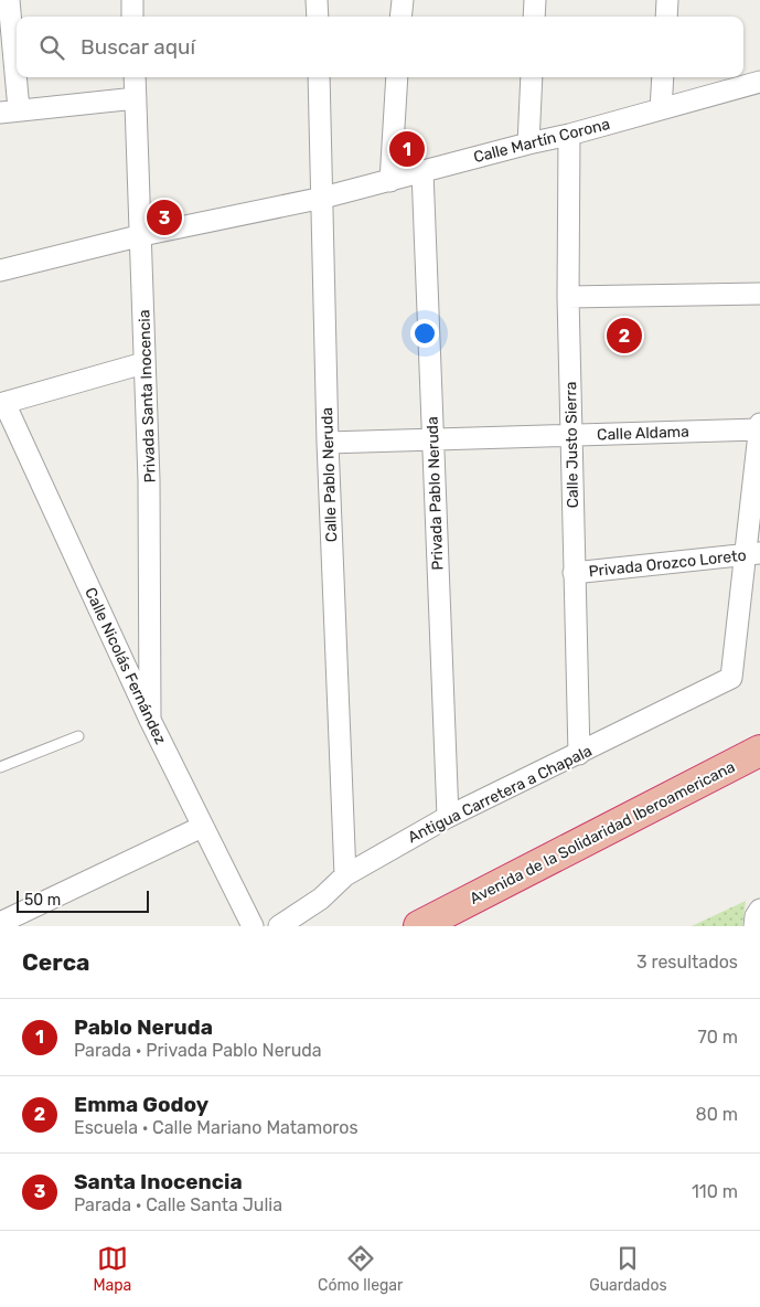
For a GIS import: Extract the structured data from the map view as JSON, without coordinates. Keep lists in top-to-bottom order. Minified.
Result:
{"streets":{"highway":["Avenida de la Solidaridad Iberoamericana"],"street":["Calle Martín Corona","Privada Santa Inocencia","Calle Aldama","Calle Justo Sierra","Calle Pablo Neruda","Privada Pablo Neruda","Privada Orozco Loreto","Calle Nicolás Fernández","Antigua Carretera a Chapala"]},"crossings":[["Calle Martín Corona","Privada Santa Inocencia"],["Calle Martín Corona","Calle Justo Sierra"],["Calle Martín Corona","Calle Pablo Neruda"],["Calle Martín Corona","Privada Pablo Neruda"],["Privada Santa Inocencia","Calle Nicolás Fernández"],["Calle Aldama","Calle Justo Sierra"],["Calle Aldama","Calle Pablo Neruda"],["Calle Aldama","Privada Pablo Neruda"],["Calle Justo Sierra","Privada Orozco Loreto"],["Calle Justo Sierra","Antigua Carretera a Chapala"],["Calle Pablo Neruda","Antigua Carretera a Chapala"],["Privada Pablo Neruda","Antigua Carretera a Chapala"],["Privada Orozco Loreto","Antigua Carretera a Chapala"]],"scale_bar":"50 m","page":{"search":"Buscar aquí","pins":["1","3","2"],"scale":"50 m","heading":["Cerca","3 resultados"],"list":[{"mark":"1","name":"Pablo Neruda","note":"Parada · Privada Pablo Neruda","value":"70 m"},{"mark":"2","name":"Emma Godoy","note":"Escuela · Calle Mariano Matamoros","value":"80 m"},{"mark":"3","name":"Santa Inocencia","note":"Parada · Calle Santa Julia","value":"110 m"}],"nav":["Mapa","Cómo llegar","Guardados"]}}
